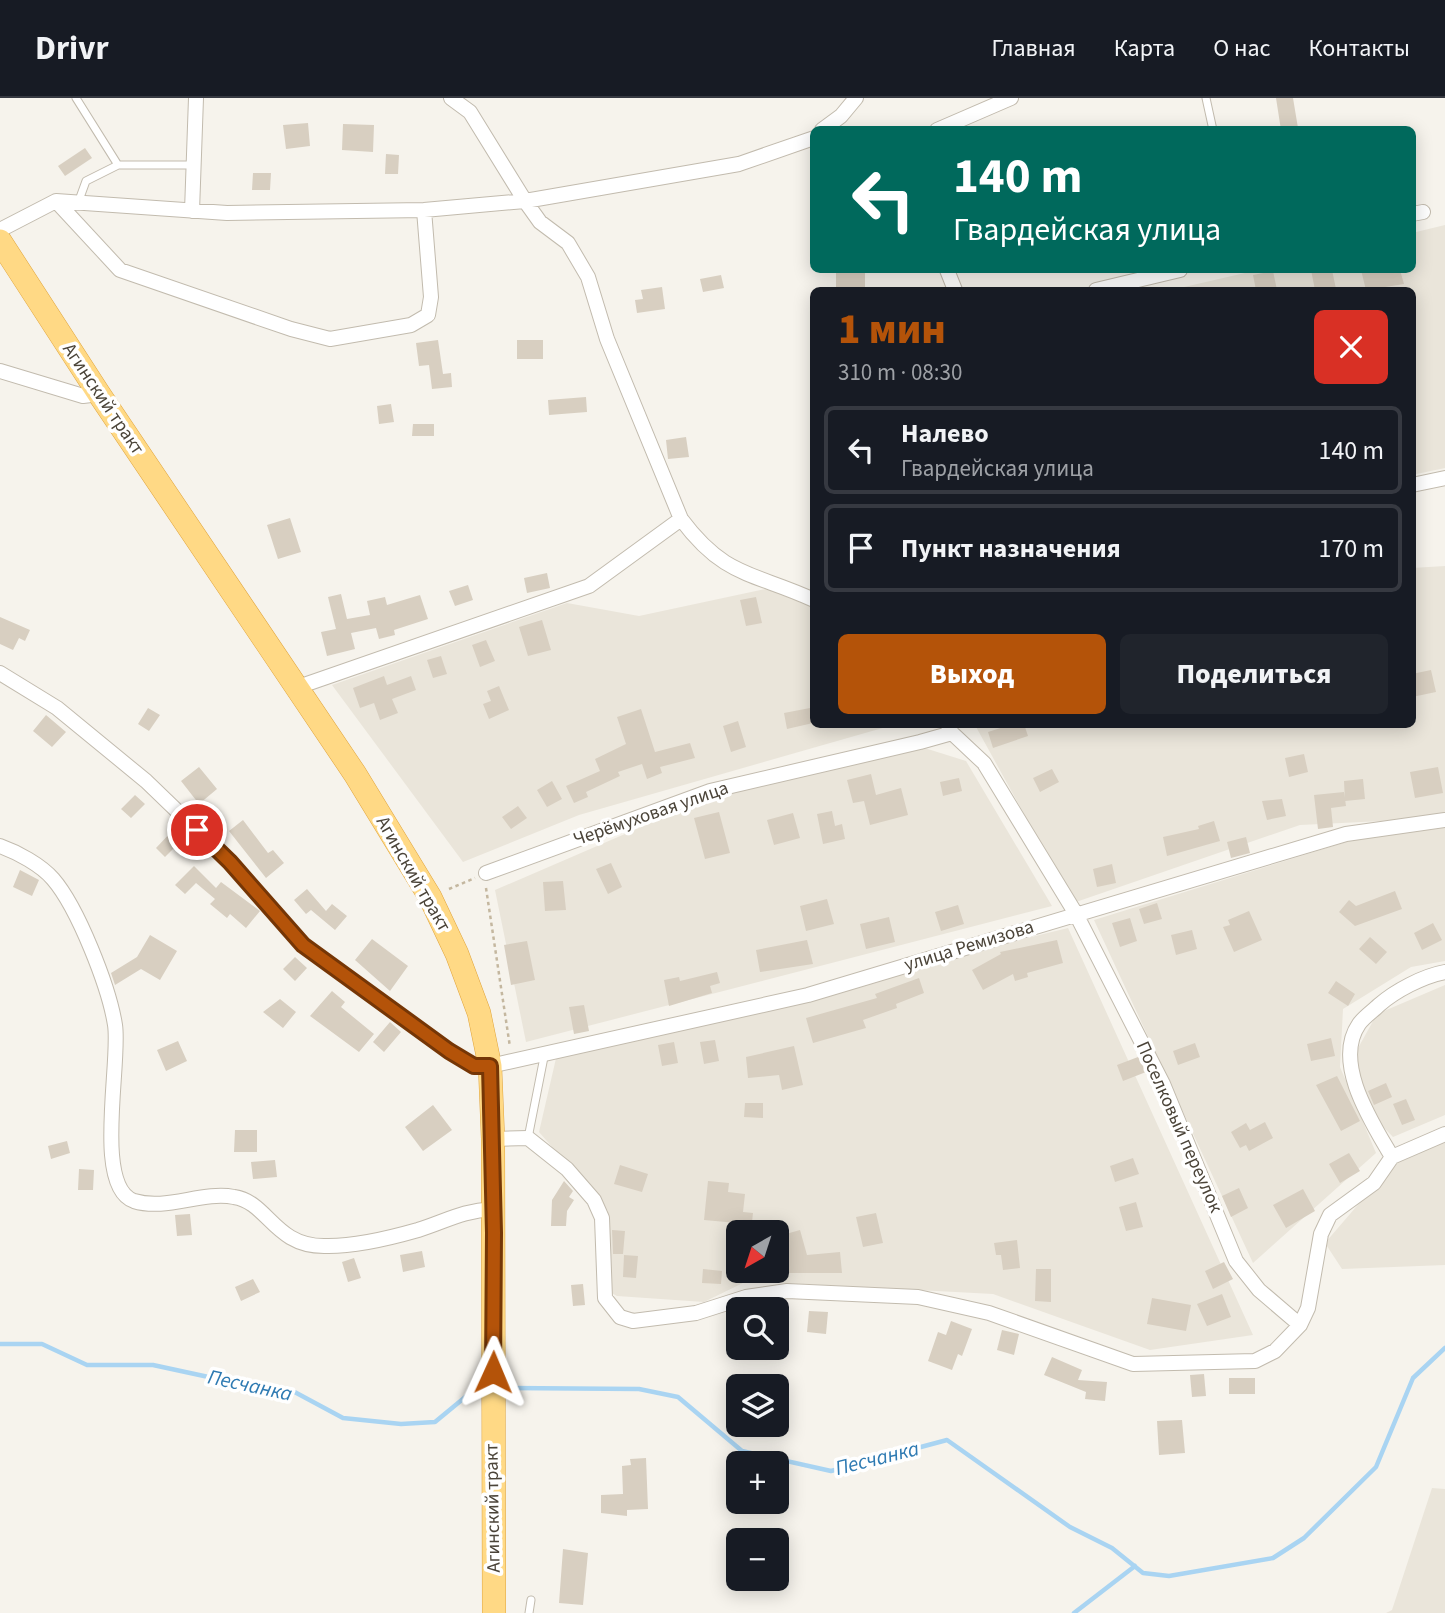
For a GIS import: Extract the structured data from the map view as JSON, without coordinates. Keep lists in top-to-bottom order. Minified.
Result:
{"streets":{"highway":["Агинский тракт"],"street":["Черёмуховая улица","улица Ремизова","Поселковый переулок"]},"crossings":[["Агинский тракт","улица Ремизова"],["Черёмуховая улица","Поселковый переулок"],["улица Ремизова","Поселковый переулок"]],"water":["Песчанка"],"north":"bottom left","page":{"header":"Drivr","nav":["Главная","Карта","О нас","Контакты"],"turn":["140 m","Гвардейская улица"],"heading":["1 мин","310 m · 08:30"],"list":[{"name":"Налево","note":"Гвардейская улица","value":"140 m"},{"name":"Пункт назначения","value":"170 m"}],"buttons":["Выход","Поделиться"],"map_buttons":["+","−"]}}
